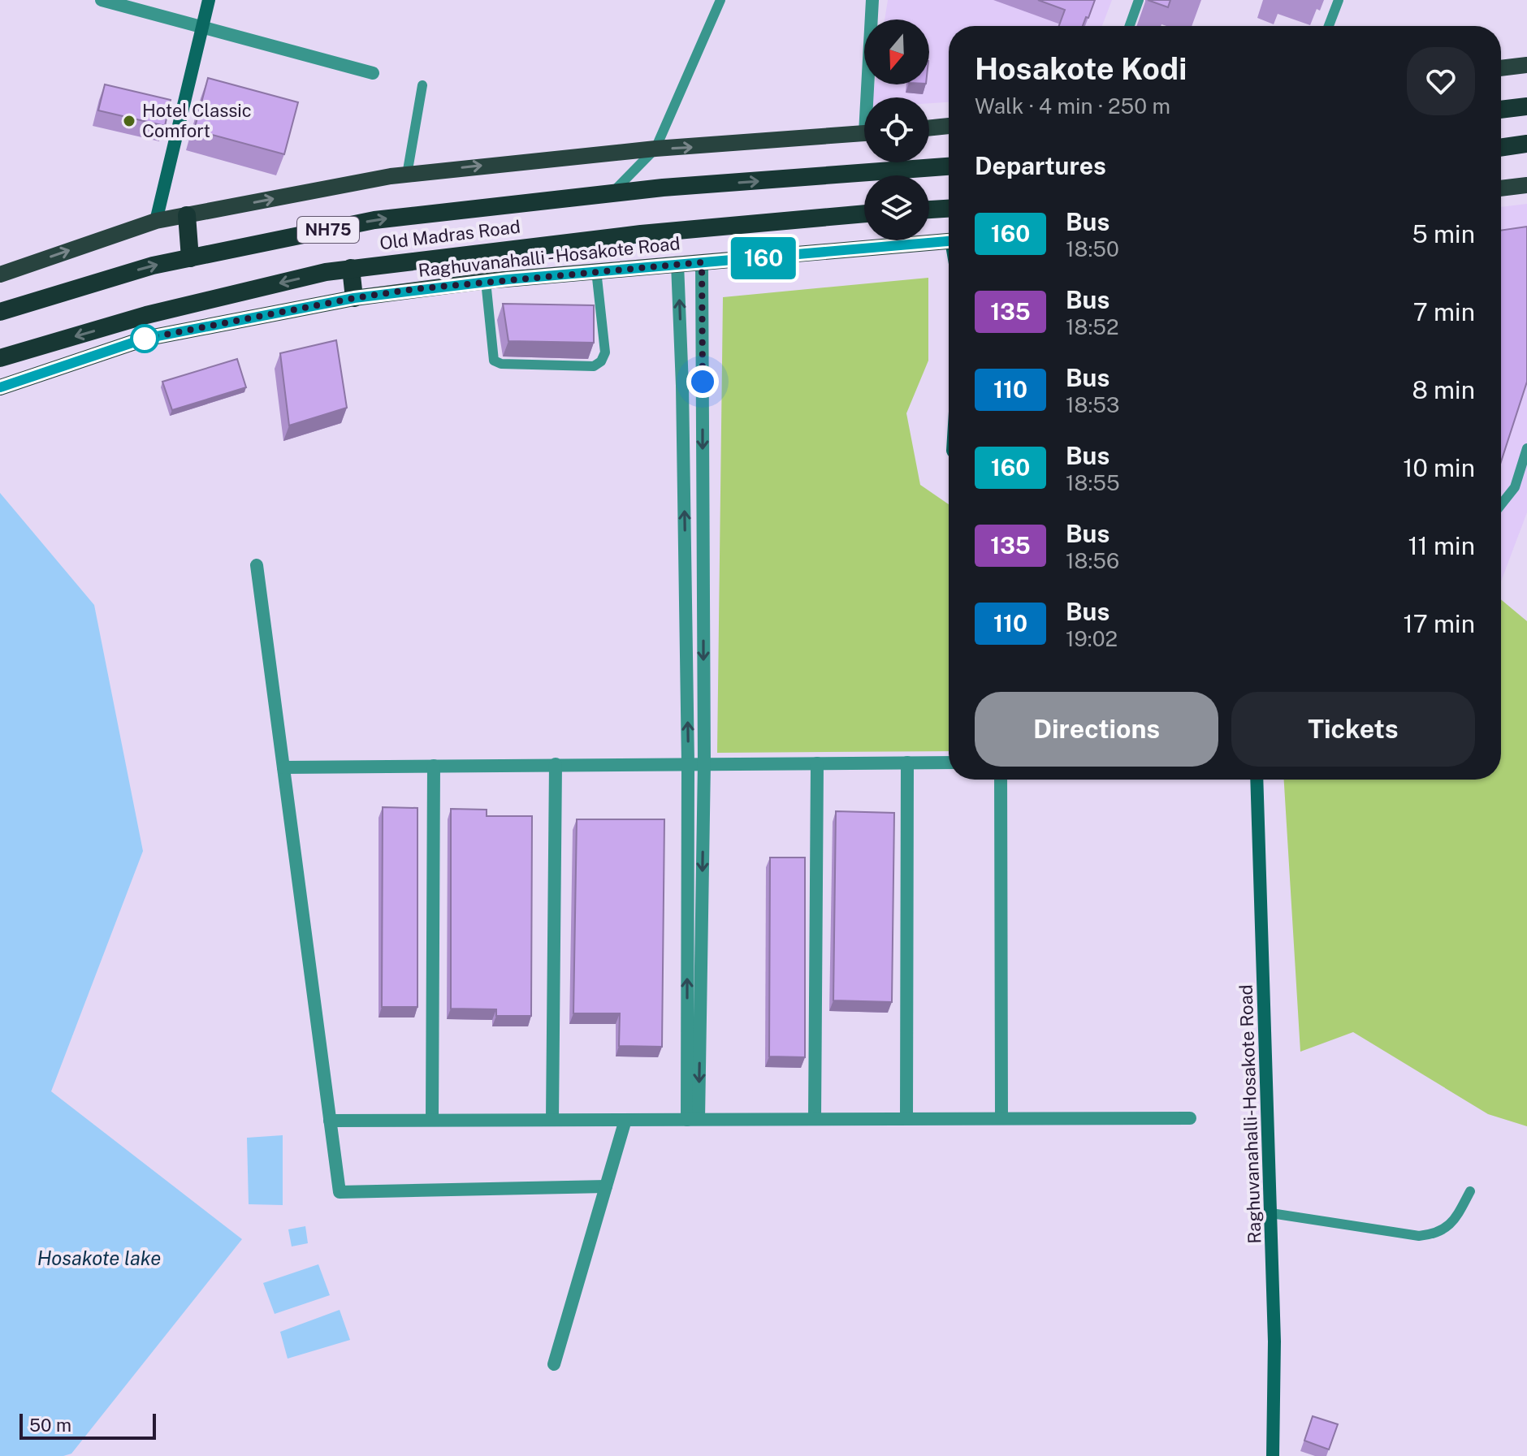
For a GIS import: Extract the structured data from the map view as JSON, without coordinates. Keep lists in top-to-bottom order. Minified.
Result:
{"streets":{"highway":["NH75","Old Madras Road"],"main road":["Raghuvanahalli - Hosakote Road","Raghuvanahalli-Hosakote Road"]},"water":["Hosakote lake"],"places":["Hotel Classic Comfort"],"lines":["bus line 160"],"scale_bar":"50 m","north":"bottom","page":{"on_map":"160","heading":[["Hosakote Kodi","Walk · 4 min · 250 m"],"Departures"],"list":[{"mark":"160","name":"Bus","note":"18:50","value":"5 min"},{"mark":"135","name":"Bus","note":"18:52","value":"7 min"},{"mark":"110","name":"Bus","note":"18:53","value":"8 min"},{"mark":"160","name":"Bus","note":"18:55","value":"10 min"},{"mark":"135","name":"Bus","note":"18:56","value":"11 min"},{"mark":"110","name":"Bus","note":"19:02","value":"17 min"}],"buttons":["Directions","Tickets"],"scale":"50 m"}}
